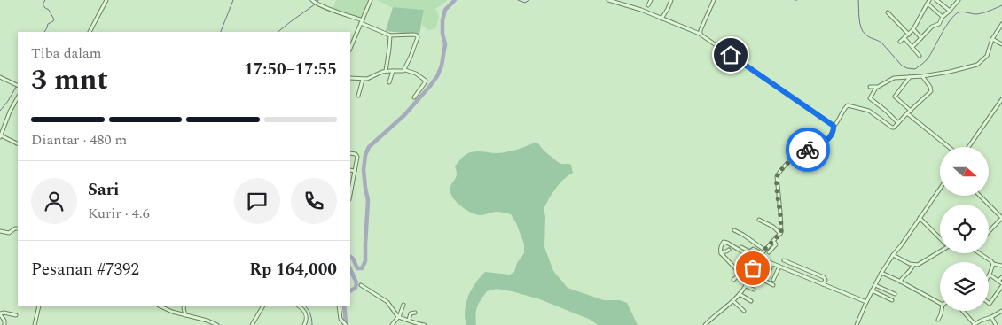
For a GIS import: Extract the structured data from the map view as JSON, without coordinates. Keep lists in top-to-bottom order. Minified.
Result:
{"north":"right","page":{"heading":["3 mnt","Tiba dalam","17:50–17:55"],"panel":["Sari","Kurir · 4.6","Pesanan #7392","Rp 164,000"],"bar":"Diantar · 480 m"}}
